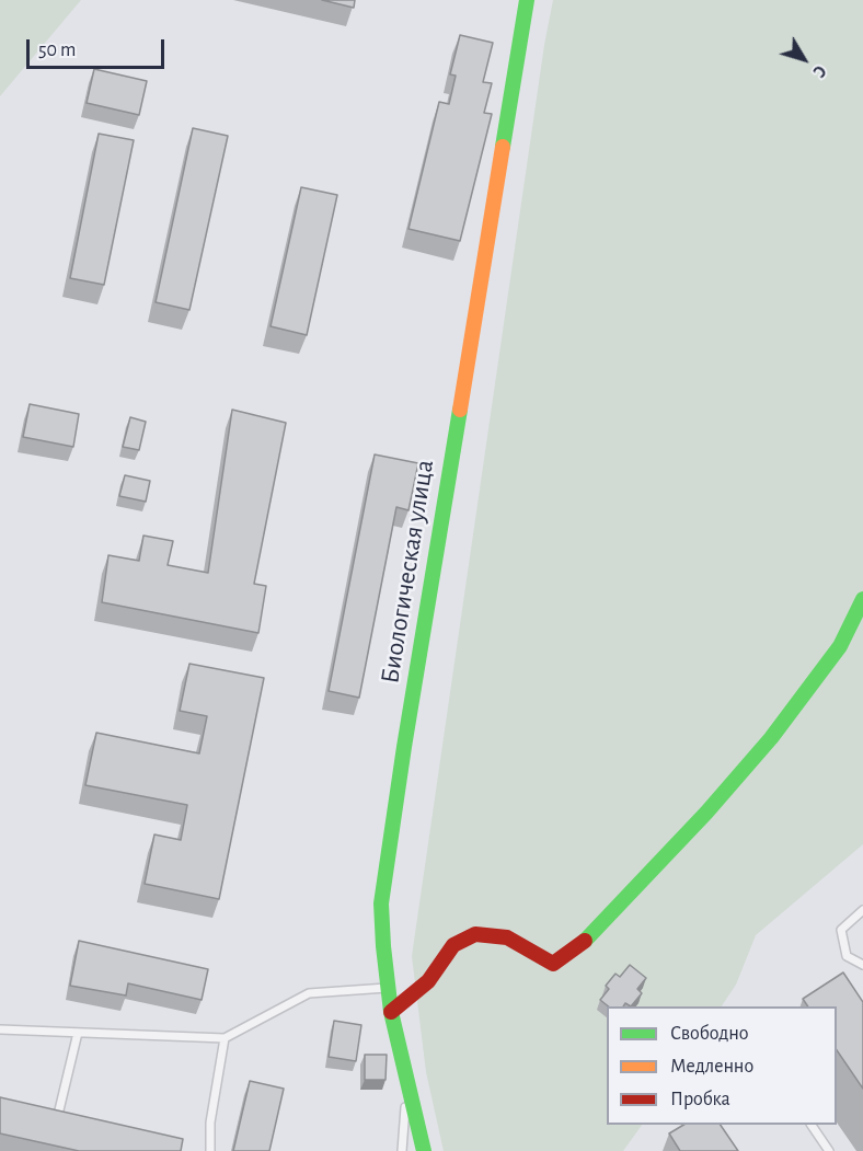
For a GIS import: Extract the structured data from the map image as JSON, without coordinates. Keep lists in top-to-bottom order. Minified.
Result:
{"streets":{"street":["Биологическая улица"]},"legend":["Свободно","Медленно","Пробка"],"scale_bar":"50 m","north":"bottom right"}
